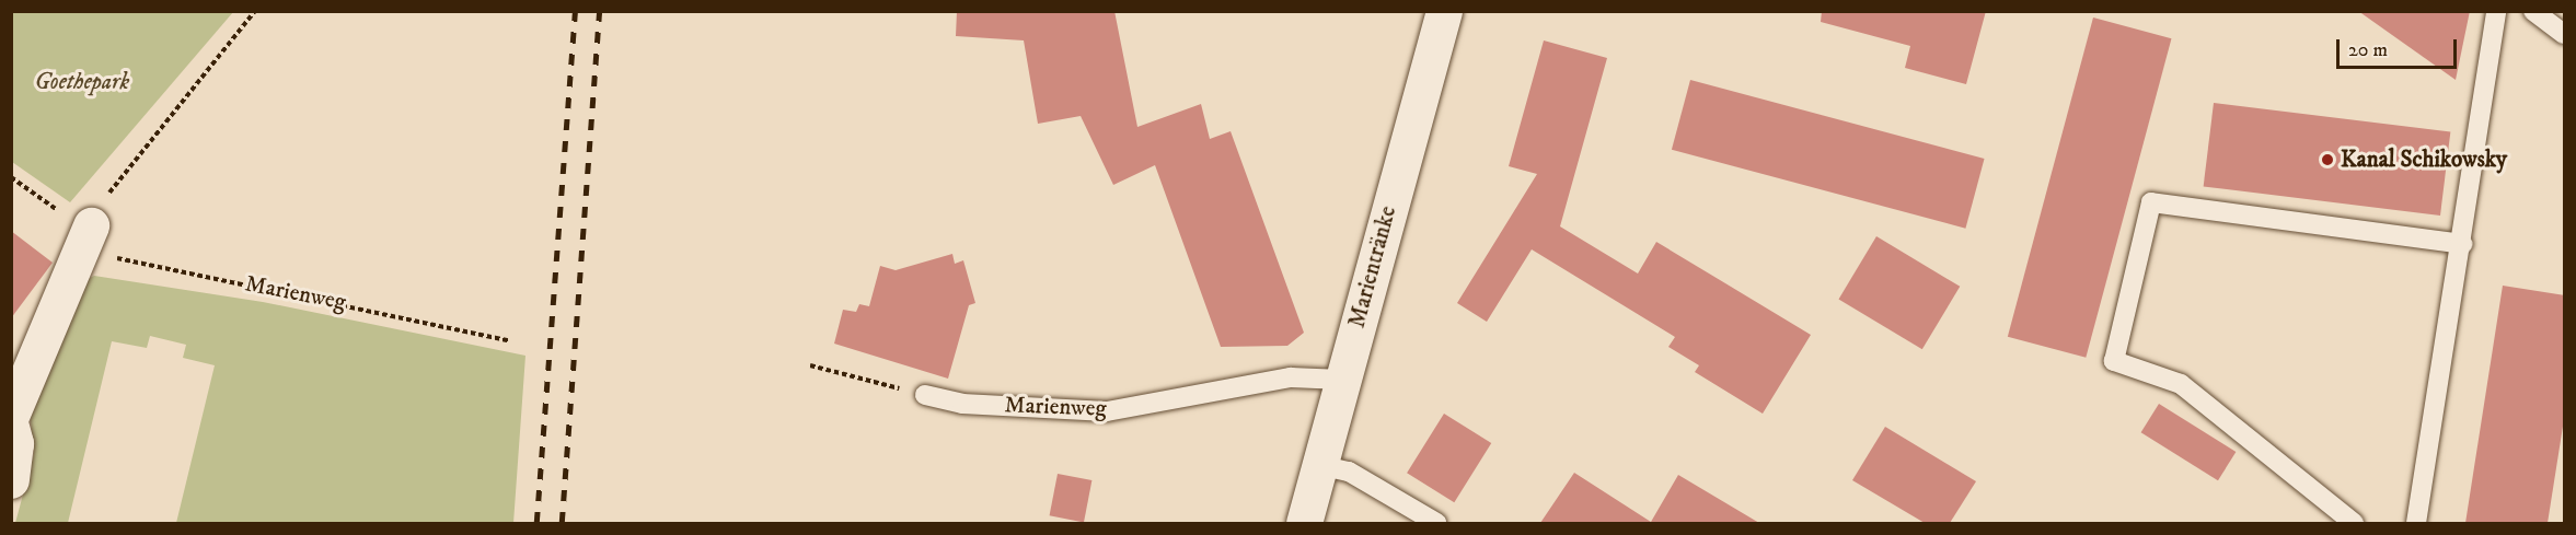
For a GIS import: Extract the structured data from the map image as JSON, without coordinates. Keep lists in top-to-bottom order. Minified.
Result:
{"streets":{"street":["Marientränke"],"lane":["Marienweg"]},"crossings":[["Marientränke","Marienweg"]],"parks":["Goethepark"],"places":["Kanal Schikowsky"],"scale_bar":"20 m"}
